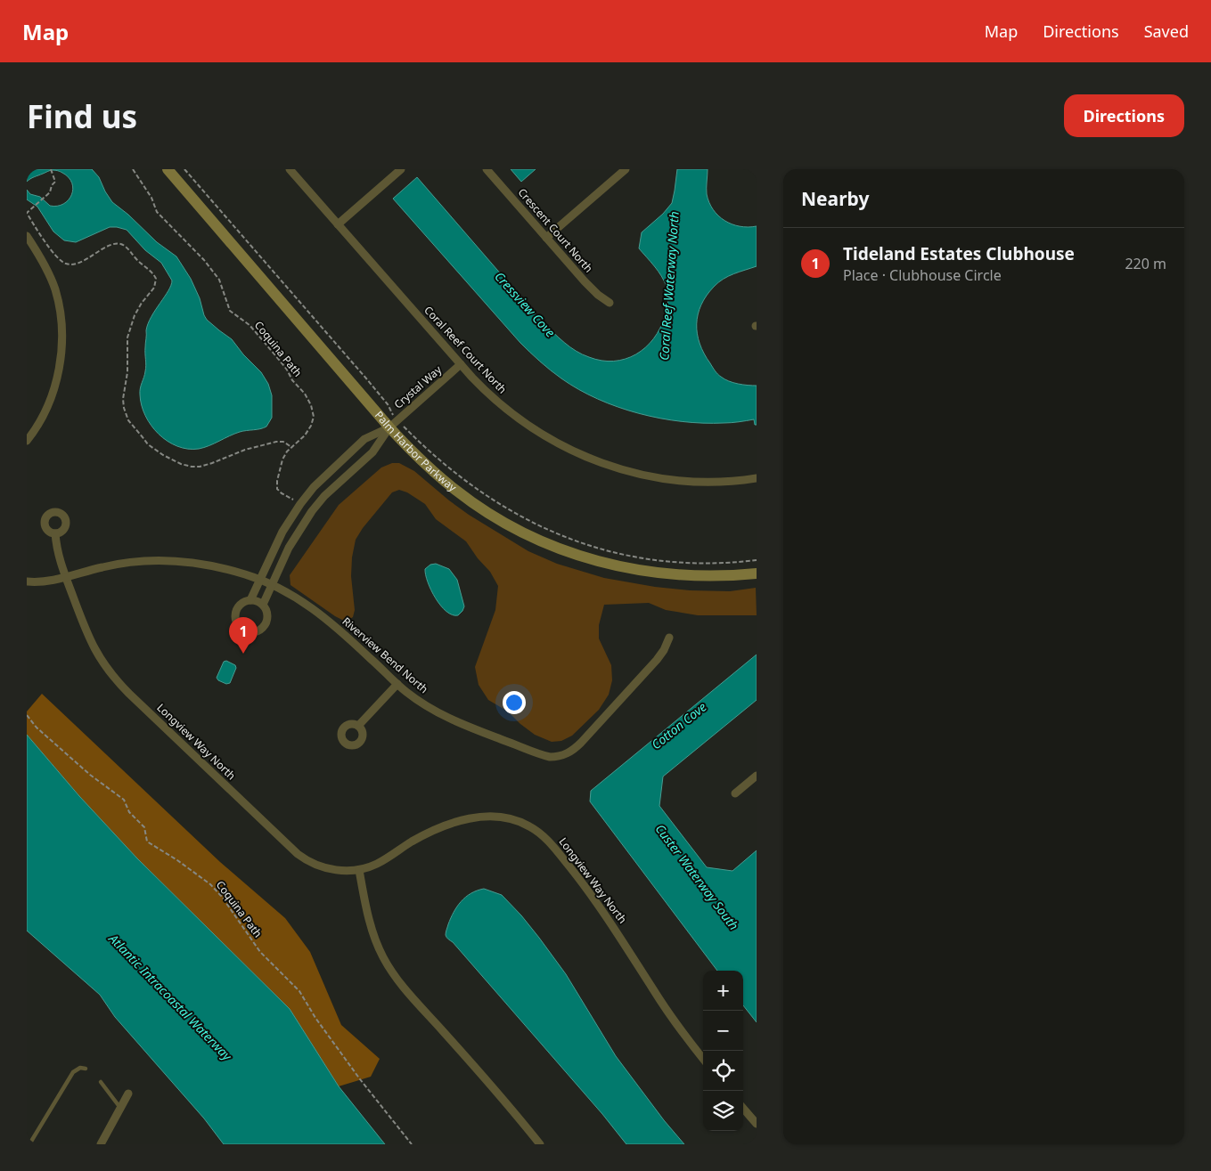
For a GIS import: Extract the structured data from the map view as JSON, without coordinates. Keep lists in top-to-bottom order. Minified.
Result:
{"streets":{"street":["Crescent Court North","Coral Reef Court North","Crystal Way","Palm Harbor Parkway","Riverview Bend North","Longview Way North"],"path":["Coquina Path"]},"crossings":[["Coral Reef Court North","Crystal Way"],["Crystal Way","Palm Harbor Parkway"],["Riverview Bend North","Longview Way North"]],"water":["Coral Reef Waterway North","Cressview Cove","Cotton Cove","Custer Waterway South","Atlantic Intracoastal Waterway"],"page":{"header":"Map","nav":["Map","Directions","Saved"],"buttons":"Directions","title":"Find us","heading":"Nearby","list":[{"mark":"1","name":"Tideland Estates Clubhouse","note":"Place · Clubhouse Circle","value":"220 m"}],"pins":"1","map_buttons":["+","−"]}}
